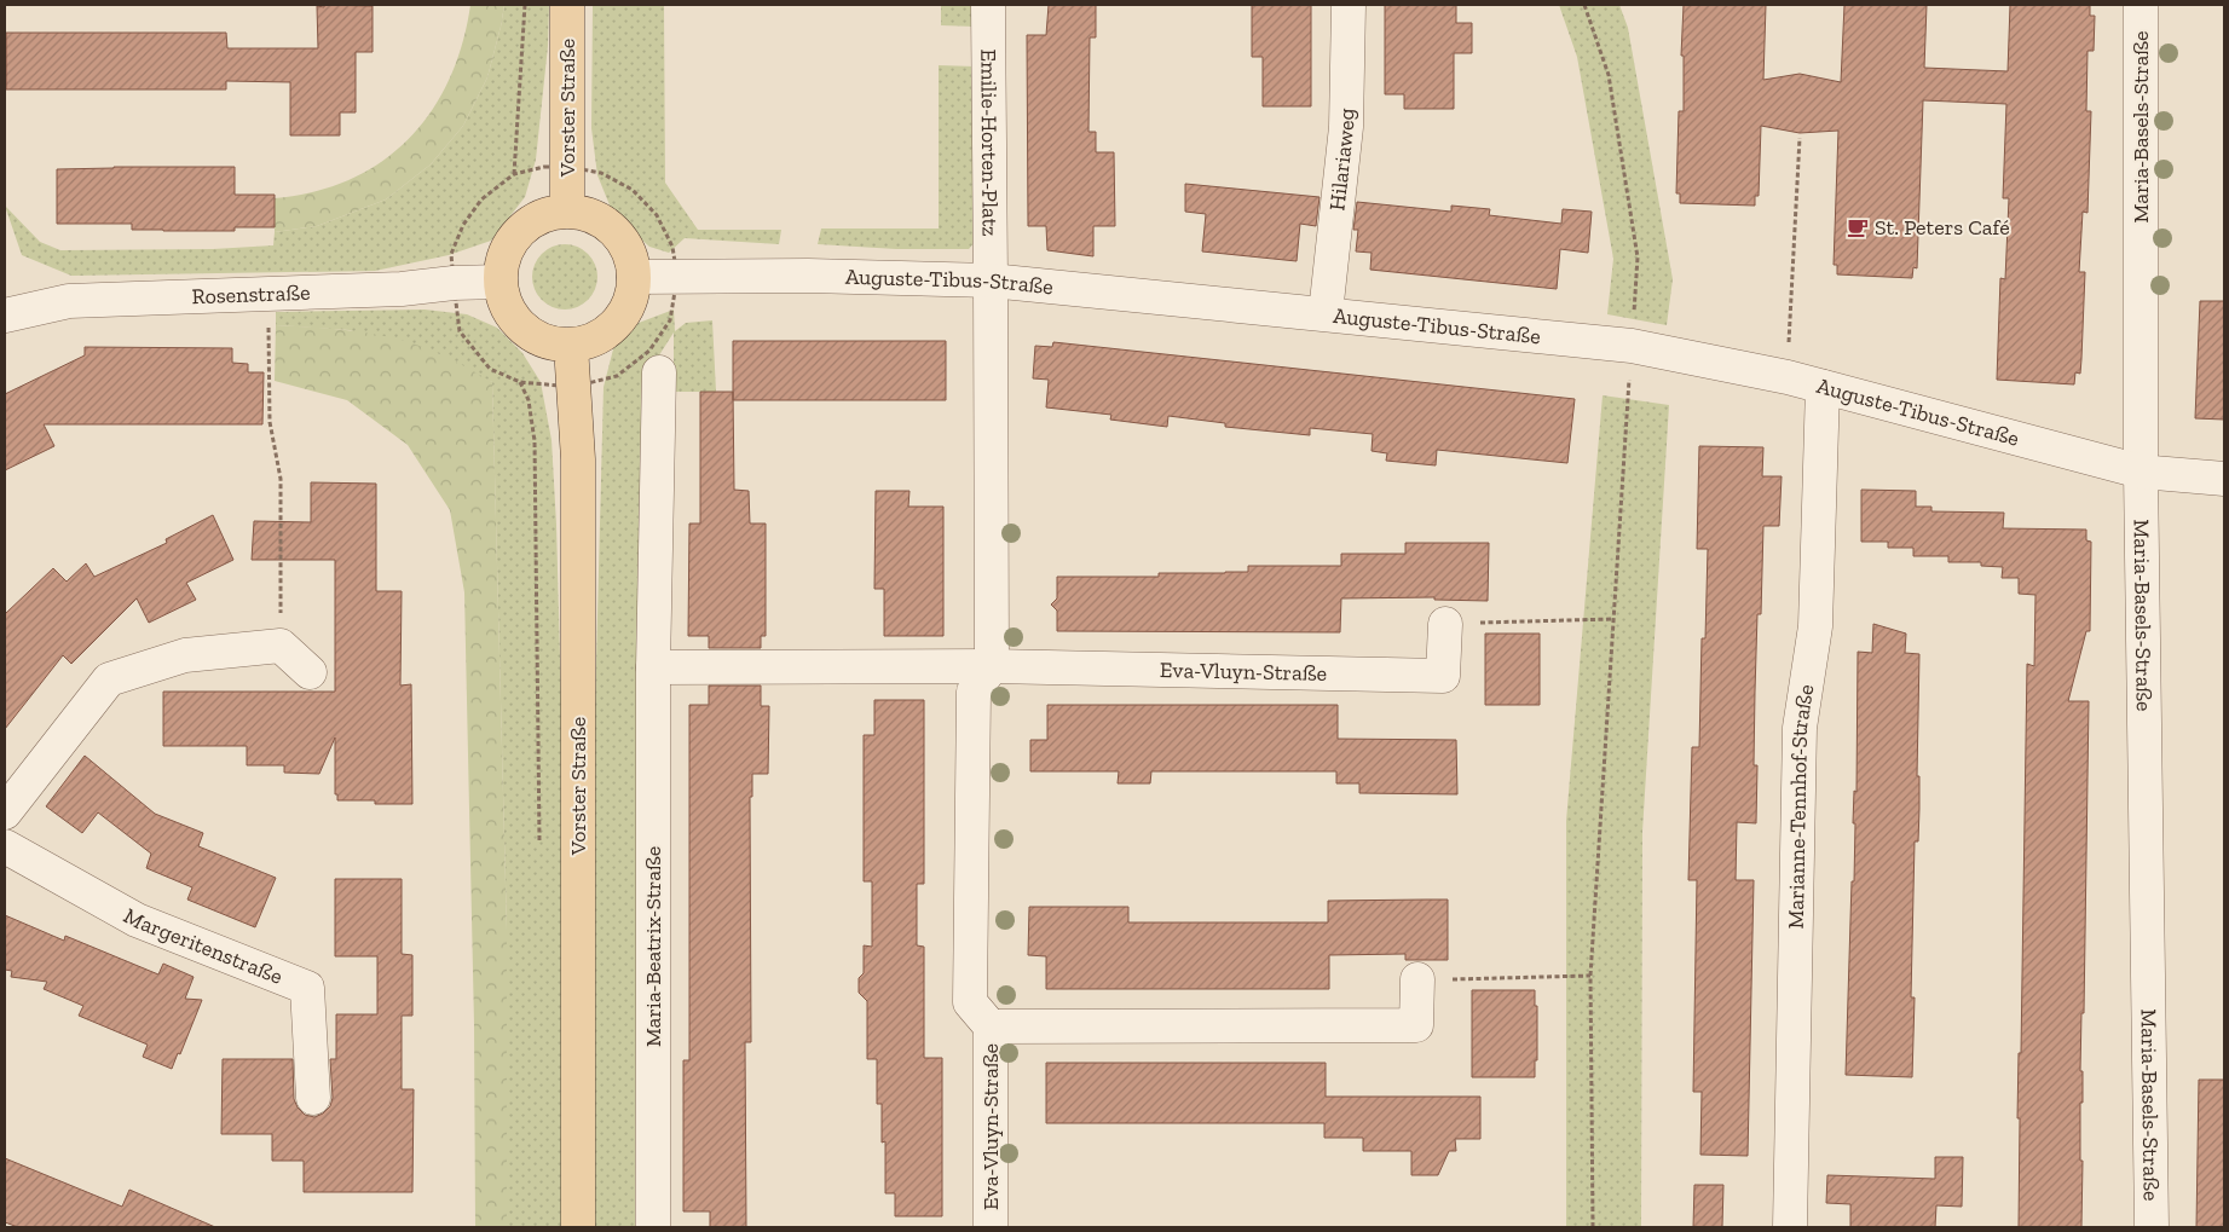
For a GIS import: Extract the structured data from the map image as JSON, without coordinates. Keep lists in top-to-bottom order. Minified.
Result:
{"streets":{"main road":["Vorster Straße"],"street":["Maria-Basels-Straße","Emilie-Horten-Platz","Hilariaweg","Auguste-Tibus-Straße","Rosenstraße","Eva-Vluyn-Straße","Marianne-Tennhof-Straße","Margeritenstraße","Maria-Beatrix-Straße"]},"crossings":[["Vorster Straße","Auguste-Tibus-Straße"],["Vorster Straße","Rosenstraße"],["Maria-Basels-Straße","Auguste-Tibus-Straße"],["Emilie-Horten-Platz","Auguste-Tibus-Straße"],["Hilariaweg","Auguste-Tibus-Straße"],["Auguste-Tibus-Straße","Rosenstraße"],["Auguste-Tibus-Straße","Marianne-Tennhof-Straße"]],"places":{"cafe":["St. Peters Café"]}}
